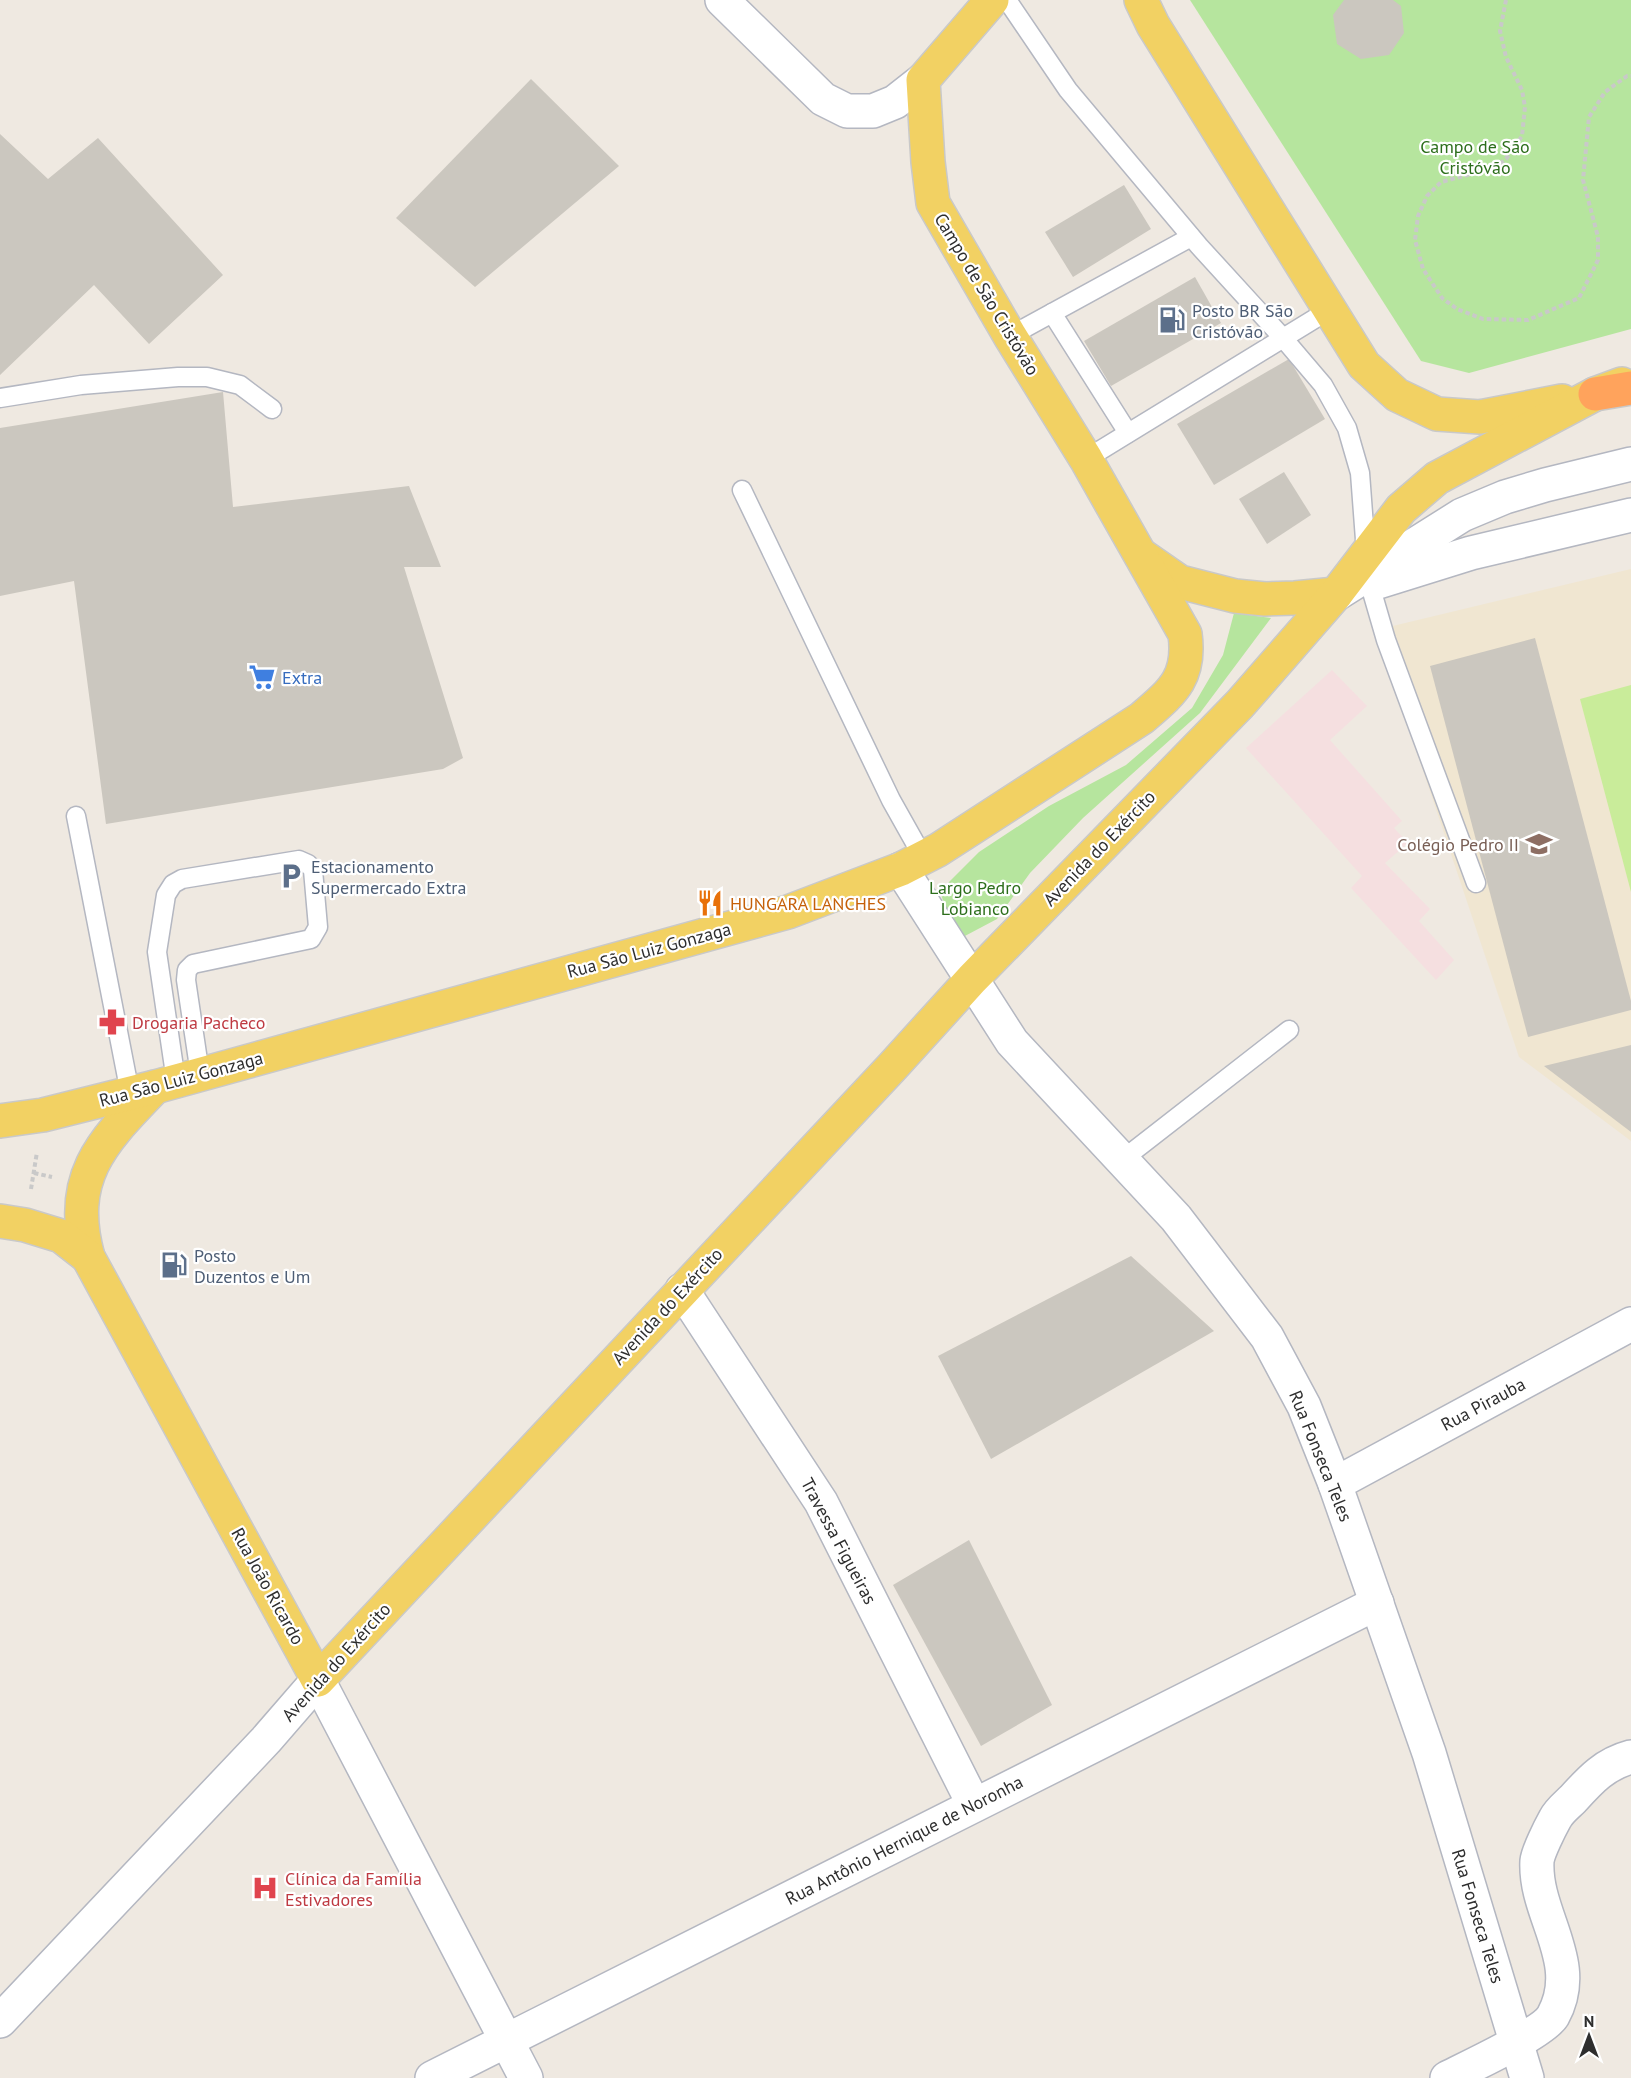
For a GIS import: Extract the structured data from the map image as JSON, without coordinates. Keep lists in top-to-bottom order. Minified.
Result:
{"streets":{"main road":["Campo de São Cristóvão","Avenida do Exército","Rua São Luiz Gonzaga","Rua João Ricardo"],"street":["Rua Pirauba","Rua Fonseca Teles","Travessa Figueiras","Rua Antônio Hernique de Noronha"]},"crossings":[["Campo de São Cristóvão","Rua São Luiz Gonzaga"],["Avenida do Exército","Rua Fonseca Teles"],["Avenida do Exército","Travessa Figueiras"],["Avenida do Exército","Rua João Ricardo"],["Rua São Luiz Gonzaga","Rua Fonseca Teles"],["Rua Pirauba","Rua Fonseca Teles"],["Rua Fonseca Teles","Rua Antônio Hernique de Noronha"],["Travessa Figueiras","Rua Antônio Hernique de Noronha"],["Rua João Ricardo","Rua Antônio Hernique de Noronha"]],"parks":["Campo de São Cristóvão","Largo Pedro Lobianco"],"places":{"fuel station":["Posto BR São Cristóvão","Posto Duzentos e Um"],"supermarket":["Extra"],"school or university":["Colégio Pedro II"],"parking":["Estacionamento Supermercado Extra"],"restaurant":["HUNGARA LANCHES"],"pharmacy":["Drogaria Pacheco"],"hospital":["Clínica da Família Estivadores"]},"north":"top"}
